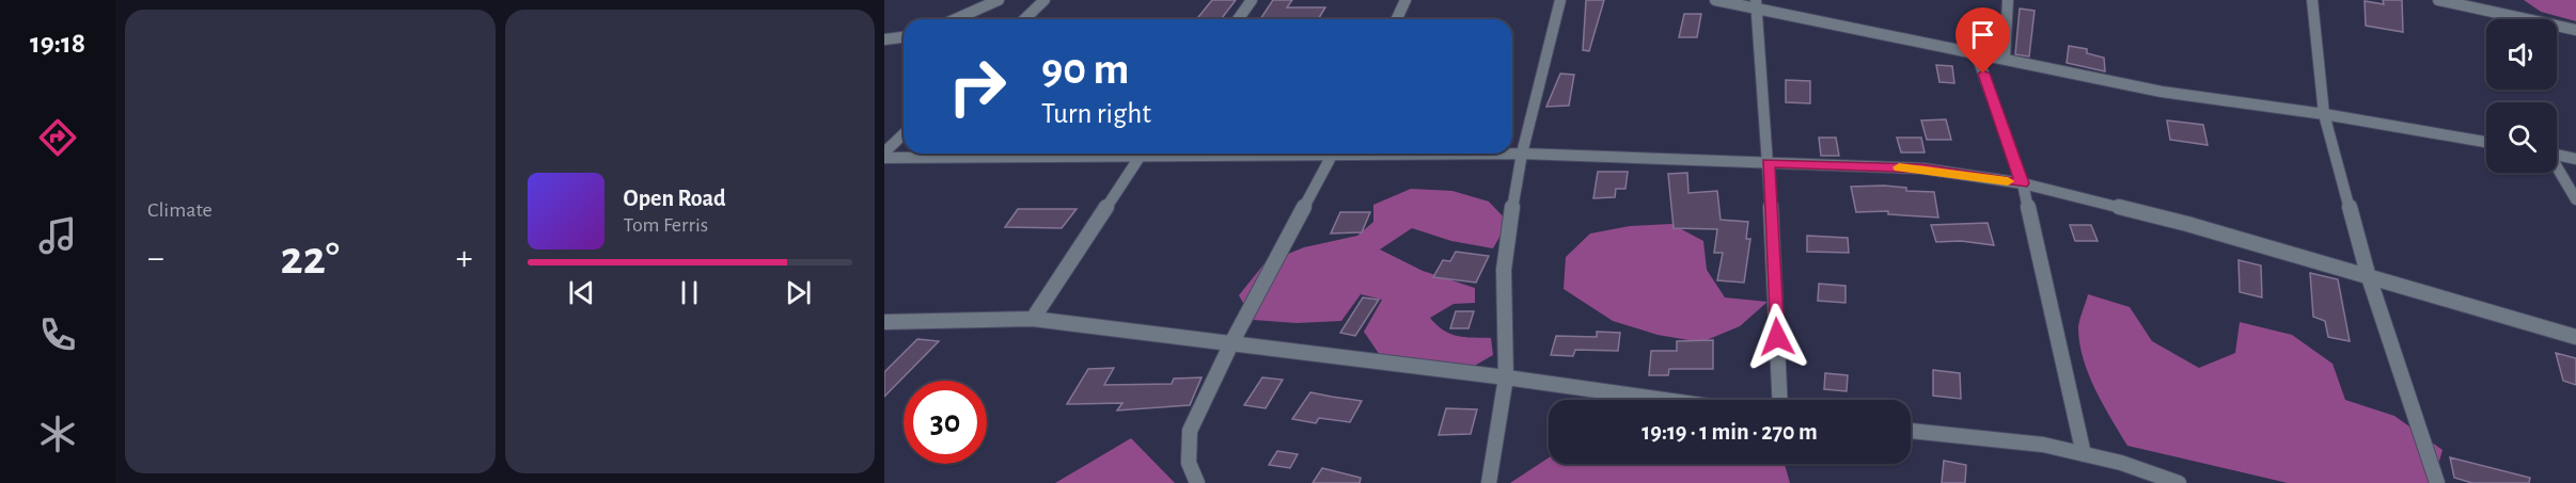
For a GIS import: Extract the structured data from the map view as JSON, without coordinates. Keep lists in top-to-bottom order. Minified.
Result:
{"page":{"tabs":"19:18","tile":"Climate","turn":["90 m","Turn right"],"song":["Open Road","Tom Ferris"],"heat":["−","22°","+"],"limit":"30","trip":"19:19 · 1 min · 270 m"}}
